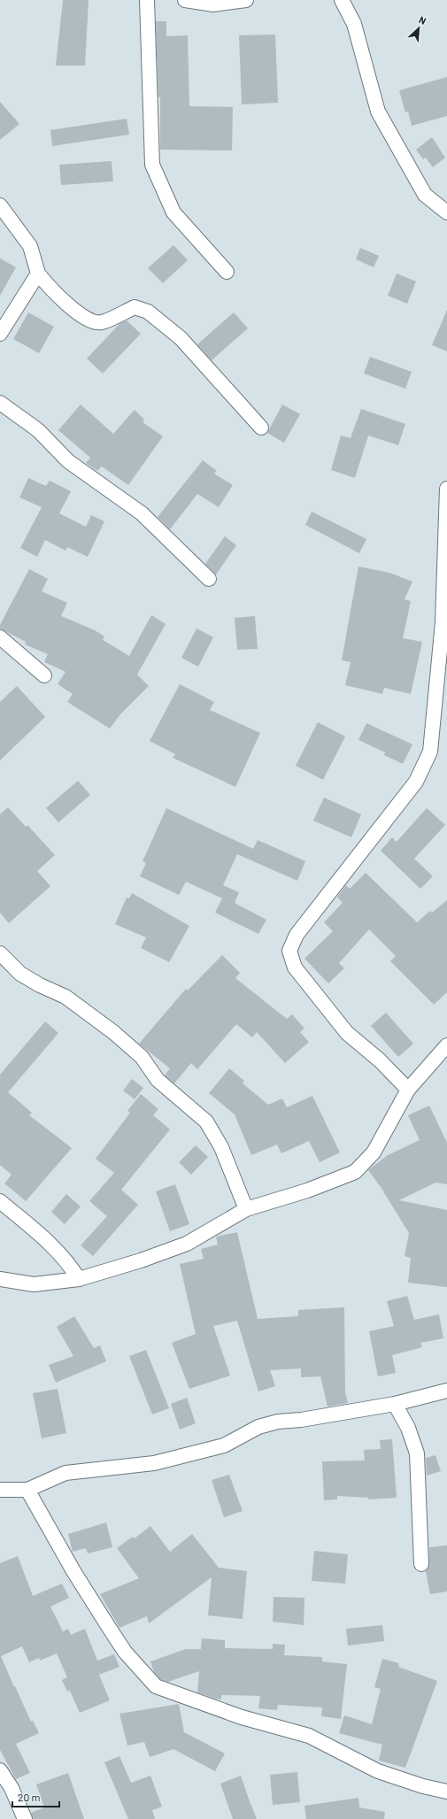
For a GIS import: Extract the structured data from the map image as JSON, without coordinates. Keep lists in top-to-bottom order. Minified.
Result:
{"scale_bar":"20 m","north":"top right"}
